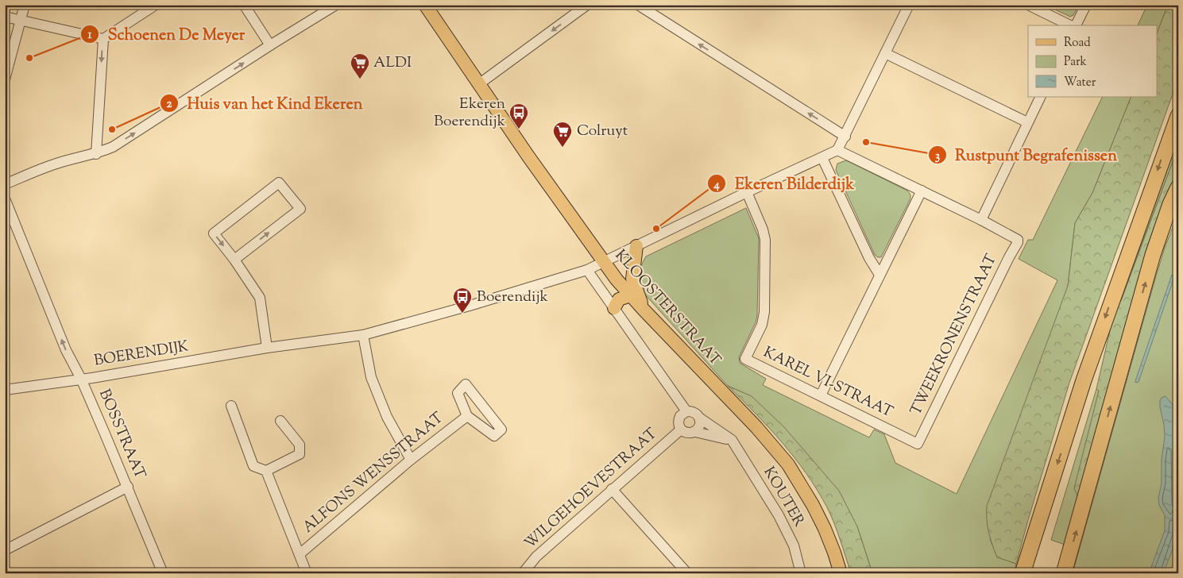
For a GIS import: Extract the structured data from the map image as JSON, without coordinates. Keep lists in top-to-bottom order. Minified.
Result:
{"streets":{"main road":["KLOOSTERSTRAAT"],"street":["TWEEKRONENSTRAAT","BOERENDIJK","KAREL VI-STRAAT","BOSSTRAAT","ALFONS WENSSTRAAT","WILGEHOEVESTRAAT","KOUTER"]},"crossings":[["KLOOSTERSTRAAT","BOERENDIJK"],["TWEEKRONENSTRAAT","KAREL VI-STRAAT"],["BOERENDIJK","KAREL VI-STRAAT"],["BOERENDIJK","BOSSTRAAT"],["WILGEHOEVESTRAAT","KOUTER"]],"one_way":["BOSSTRAAT"],"places":{"other":["Schoenen De Meyer","Huis van het Kind Ekeren","Rustpunt Begrafenissen","Ekeren Bilderdijk"],"supermarket":["ALDI","Colruyt"],"bus stop":["Ekeren Boerendijk","Boerendijk"]},"legend":["Road","Park","Water"]}
